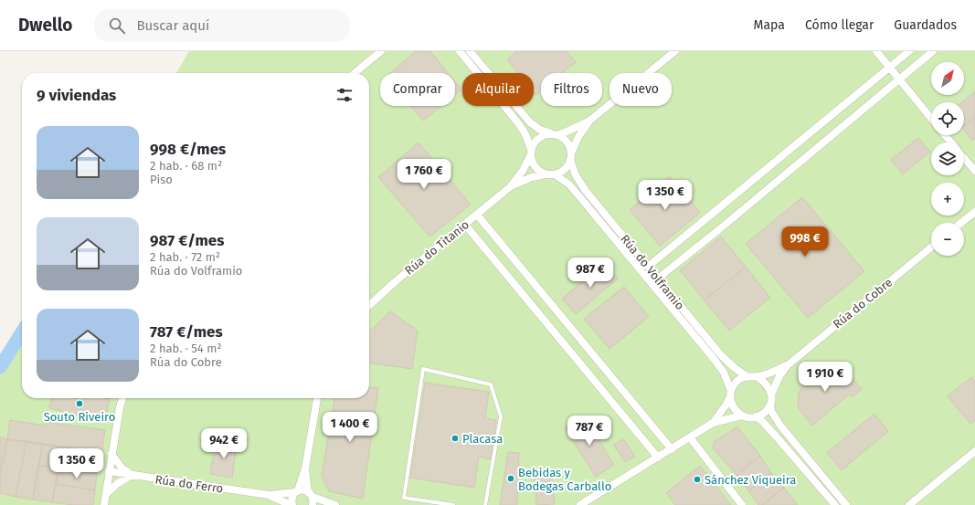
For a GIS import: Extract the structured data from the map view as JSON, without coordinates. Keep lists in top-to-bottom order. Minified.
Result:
{"streets":{"street":["Rúa do Titanio","Rúa do Volframio","Rúa do Cobre","Rúa do Ferro"]},"places":["Souto Riveiro","Placasa","Bebidas y Bodegas Carballo","Sánchez Viqueira"],"north":"top right","page":{"header":"Dwello","search":"Buscar aquí","nav":["Mapa","Cómo llegar","Guardados"],"map_buttons":["+","−"],"chip":["Comprar","Alquilar","Filtros","Nuevo"],"heading":"9 viviendas","list":[{"name":"998 €/mes","note":"2 hab. · 68 m² · Piso"},{"name":"987 €/mes","note":"2 hab. · 72 m² · Rúa do Volframio"},{"name":"787 €/mes","note":"2 hab. · 54 m² · Rúa do Cobre"}],"price":["1 760 €","1 350 €","998 €","987 €","1 910 €","1 400 €","787 €","942 €","1 350 €"]}}
